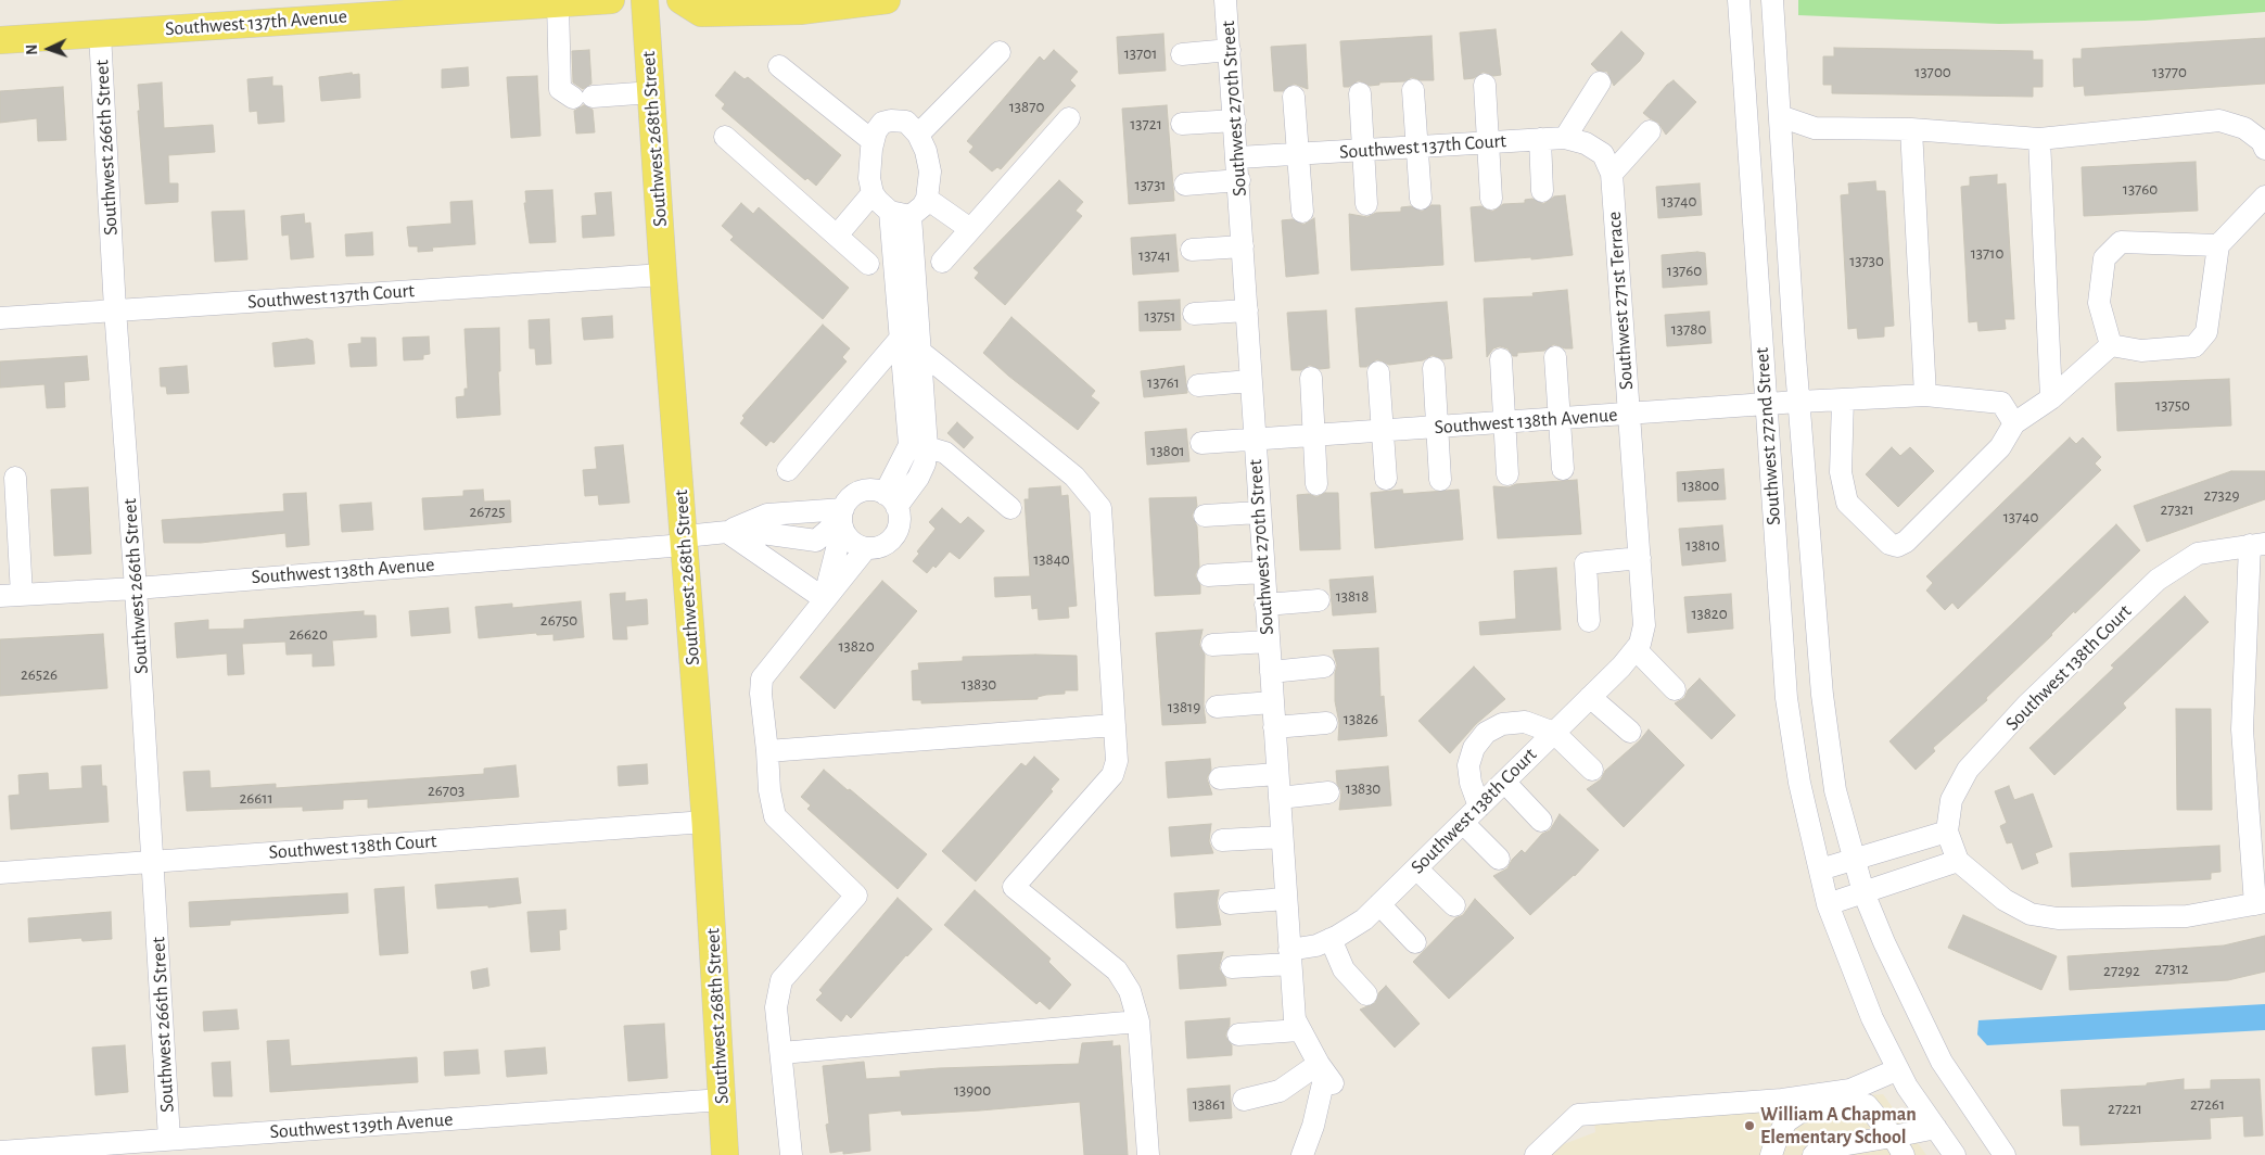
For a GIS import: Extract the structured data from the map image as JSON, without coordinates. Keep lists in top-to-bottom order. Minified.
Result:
{"streets":{"main road":["Southwest 137th Avenue","Southwest 268th Street"],"street":["Southwest 270th Street","Southwest 137th Court","Southwest 266th Street","Southwest 271st Terrace","Southwest 138th Avenue","Southwest 272nd Street","Southwest 138th Court","Southwest 139th Avenue"]},"crossings":[["Southwest 137th Avenue","Southwest 266th Street"],["Southwest 270th Street","Southwest 137th Court"],["Southwest 270th Street","Southwest 138th Avenue"],["Southwest 270th Street","Southwest 138th Court"],["Southwest 268th Street","Southwest 137th Court"],["Southwest 268th Street","Southwest 138th Avenue"],["Southwest 268th Street","Southwest 138th Court"],["Southwest 268th Street","Southwest 139th Avenue"],["Southwest 137th Court","Southwest 266th Street"],["Southwest 137th Court","Southwest 271st Terrace"],["Southwest 266th Street","Southwest 138th Avenue"],["Southwest 266th Street","Southwest 138th Court"],["Southwest 266th Street","Southwest 139th Avenue"],["Southwest 271st Terrace","Southwest 138th Avenue"],["Southwest 271st Terrace","Southwest 138th Court"],["Southwest 138th Avenue","Southwest 272nd Street"]],"places":["William A Chapman Elementary School"],"house_numbers":["13701","13700","13770","13870","13721","13731","13760","13740","13710","13741","13730","13760","13751","13780","13761","13750","13801","13800","27329","27321","26725","13740","13810","13840","13818","13820","26750","26620","13820","26526","13830","13819","13826","13830","26703","26611","27312","27292","13900","13861","27261","27221"],"north":"left"}
